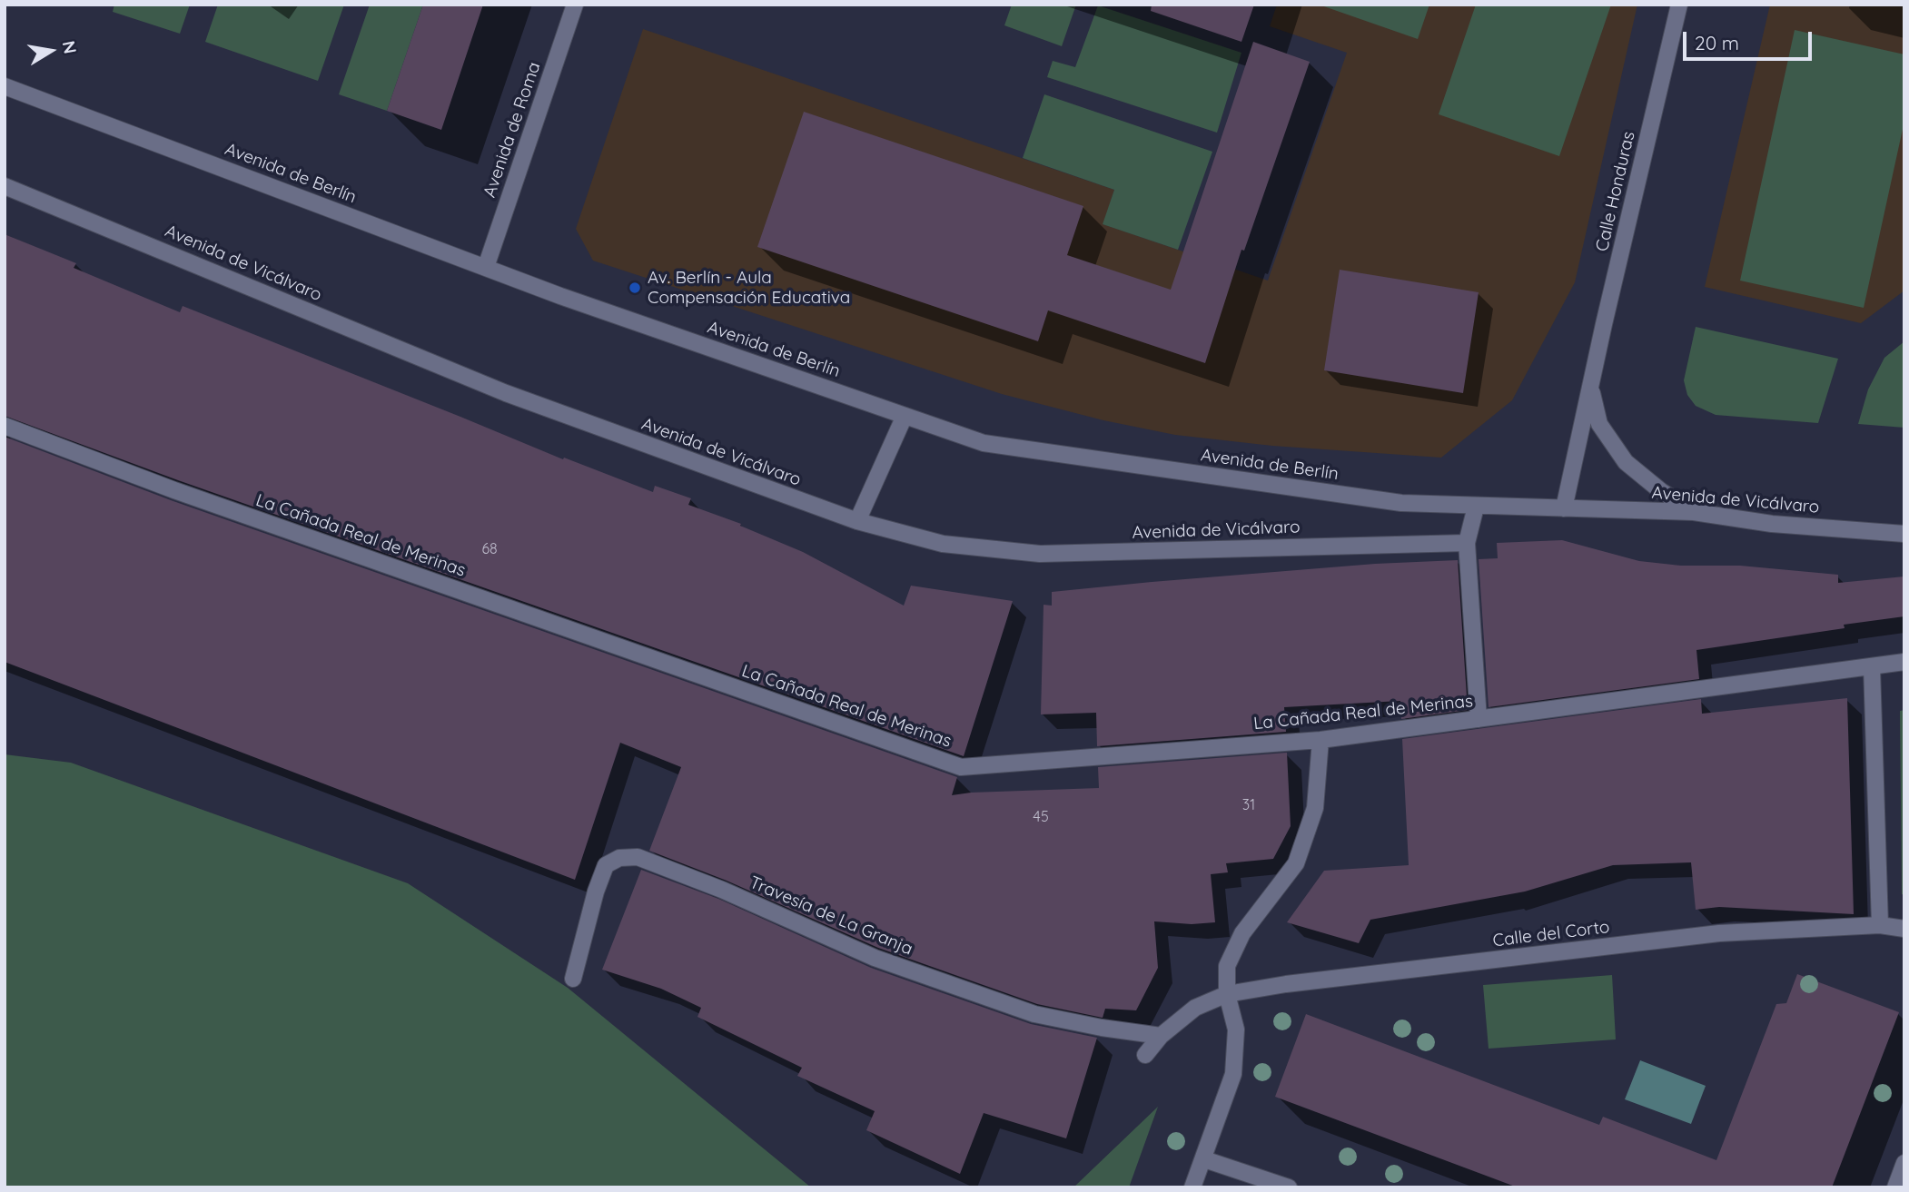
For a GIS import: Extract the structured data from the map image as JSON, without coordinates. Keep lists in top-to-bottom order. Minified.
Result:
{"streets":{"street":["Avenida de Roma","Avenida de Berlín","Calle Honduras","Avenida de Vicálvaro","La Cañada Real de Merinas","Travesía de La Granja","Calle del Corto"]},"crossings":[["Avenida de Roma","Avenida de Berlín"],["Avenida de Berlín","Calle Honduras"],["Avenida de Berlín","Avenida de Vicálvaro"],["Calle Honduras","Avenida de Vicálvaro"],["Travesía de La Granja","Calle del Corto"]],"places":["Av. Berlín - Aula Compensación Educativa"],"house_numbers":["68","31","45"],"scale_bar":"20 m","north":"right"}
